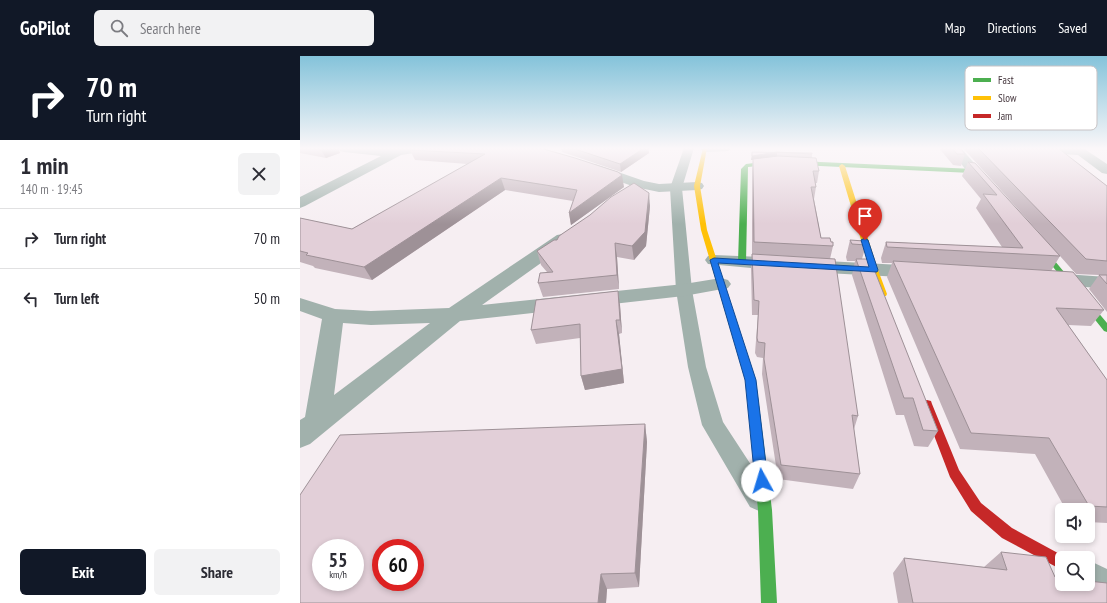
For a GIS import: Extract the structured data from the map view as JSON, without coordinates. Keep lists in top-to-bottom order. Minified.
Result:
{"legend":["Fast","Slow","Jam"],"page":{"header":"GoPilot","search":"Search here","nav":["Map","Directions","Saved"],"turn":["70 m","Turn right"],"heading":["1 min","140 m · 19:45"],"list":[{"name":"Turn right","value":"70 m"},{"name":"Turn left","value":"50 m"}],"speed":"55 km/h","limit":"60","buttons":["Exit","Share"]}}
